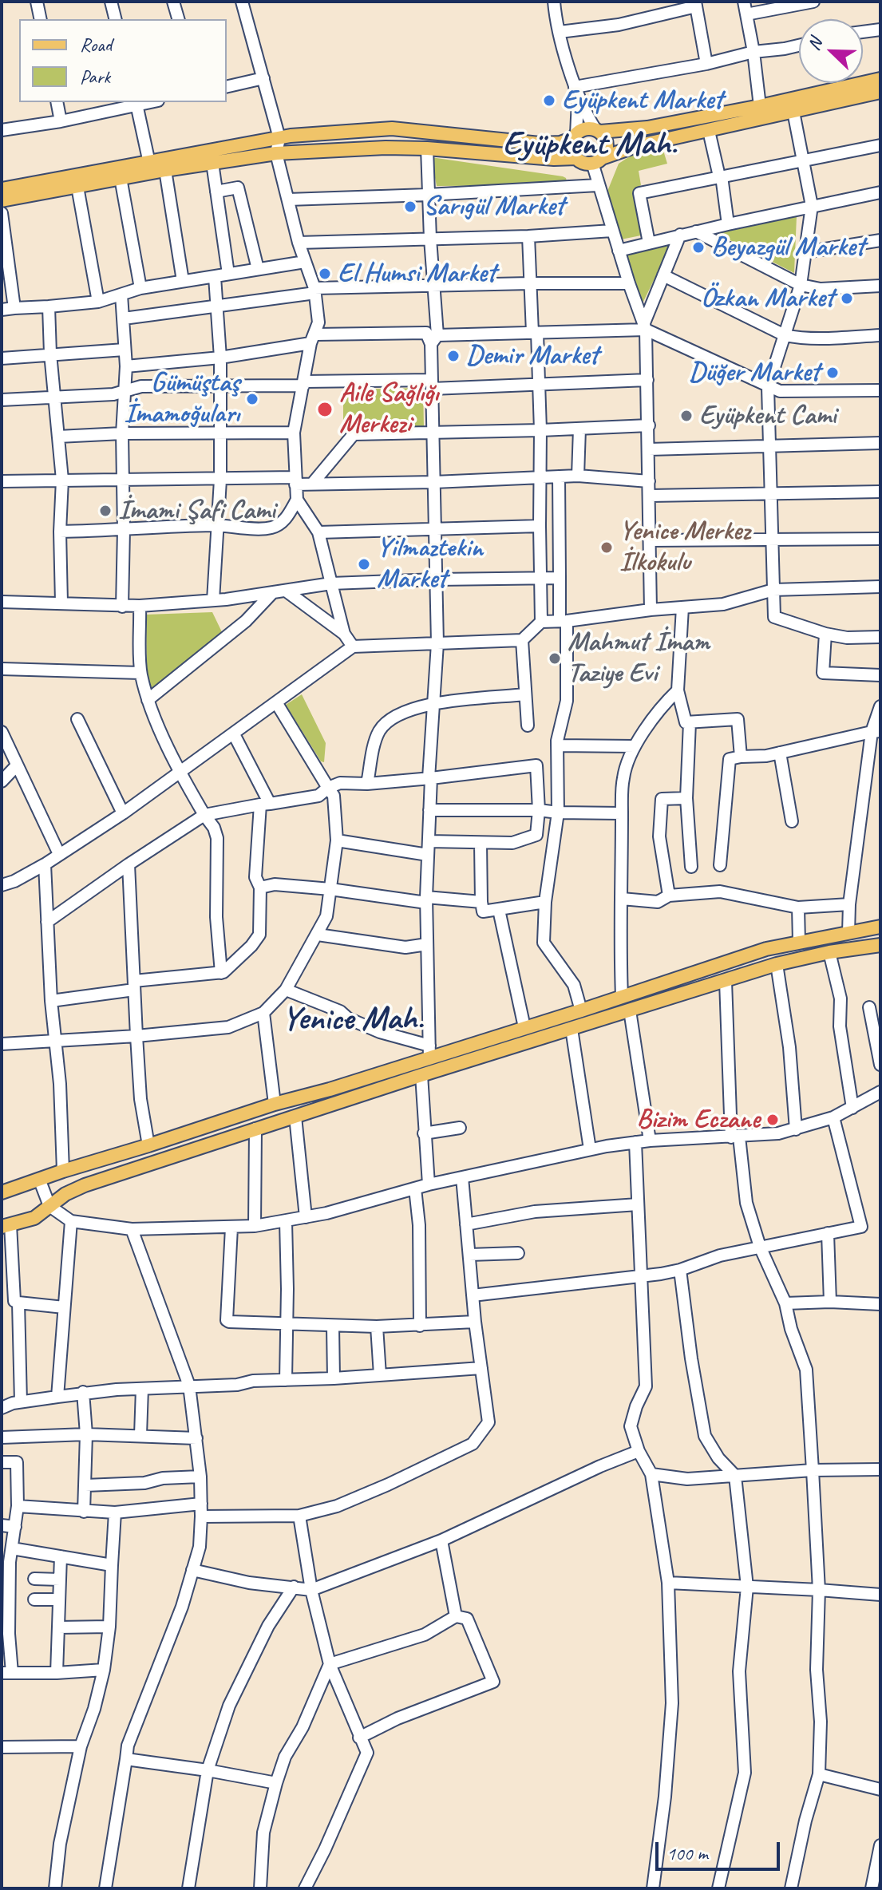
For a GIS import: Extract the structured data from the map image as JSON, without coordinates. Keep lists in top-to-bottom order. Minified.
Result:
{"districts":["Eyüpkent Mah.","Yenice Mah."],"places":["Eyüpkent Market","Sarıgül Market","Beyazgül Market","El Humsi Market","Özkan Market","Demir Market","Düğer Market","Gümüştaş İmamoğuları","Aile Sağlığı Merkezi","Eyüpkent Cami","İmami Şafi Cami","Yenice Merkez İlkokulu","Yilmaztekin Market","Mahmut İmam Taziye Evi","Bizim Eczane"],"legend":["Road","Park"],"scale_bar":"100 m","north":"top left"}
